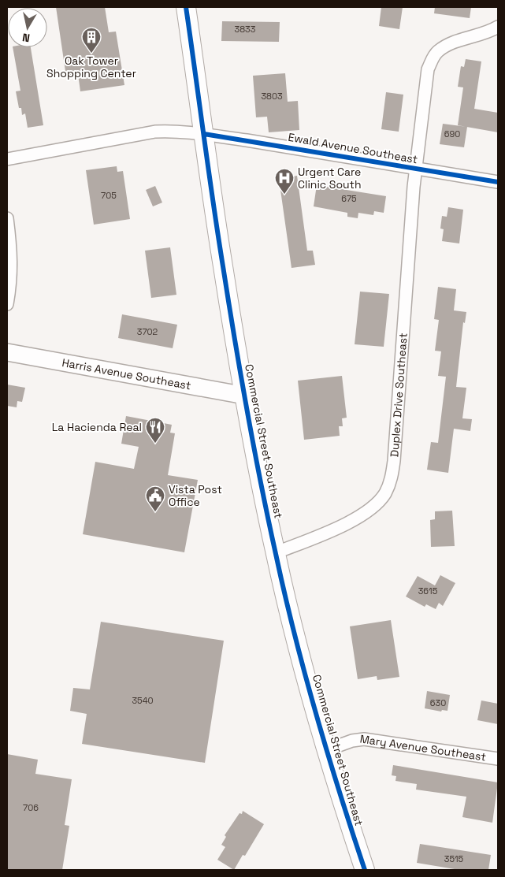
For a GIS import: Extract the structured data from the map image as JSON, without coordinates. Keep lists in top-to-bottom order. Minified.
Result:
{"streets":{"main road":["Commercial Street Southeast"],"street":["Ewald Avenue Southeast","Harris Avenue Southeast","Duplex Drive Southeast","Mary Avenue Southeast"]},"crossings":[["Ewald Avenue Southeast","Duplex Drive Southeast"],["Ewald Avenue Southeast","Commercial Street Southeast"],["Harris Avenue Southeast","Commercial Street Southeast"],["Duplex Drive Southeast","Commercial Street Southeast"],["Commercial Street Southeast","Mary Avenue Southeast"]],"places":{"building":["Oak Tower Shopping Center"],"hospital":["Urgent Care Clinic South"],"restaurant":["La Hacienda Real"],"public building":["Vista Post Office"]},"house_numbers":["3833","3803","690","705","675","3702","3615","3540","630","706","3515"],"north":"bottom"}
